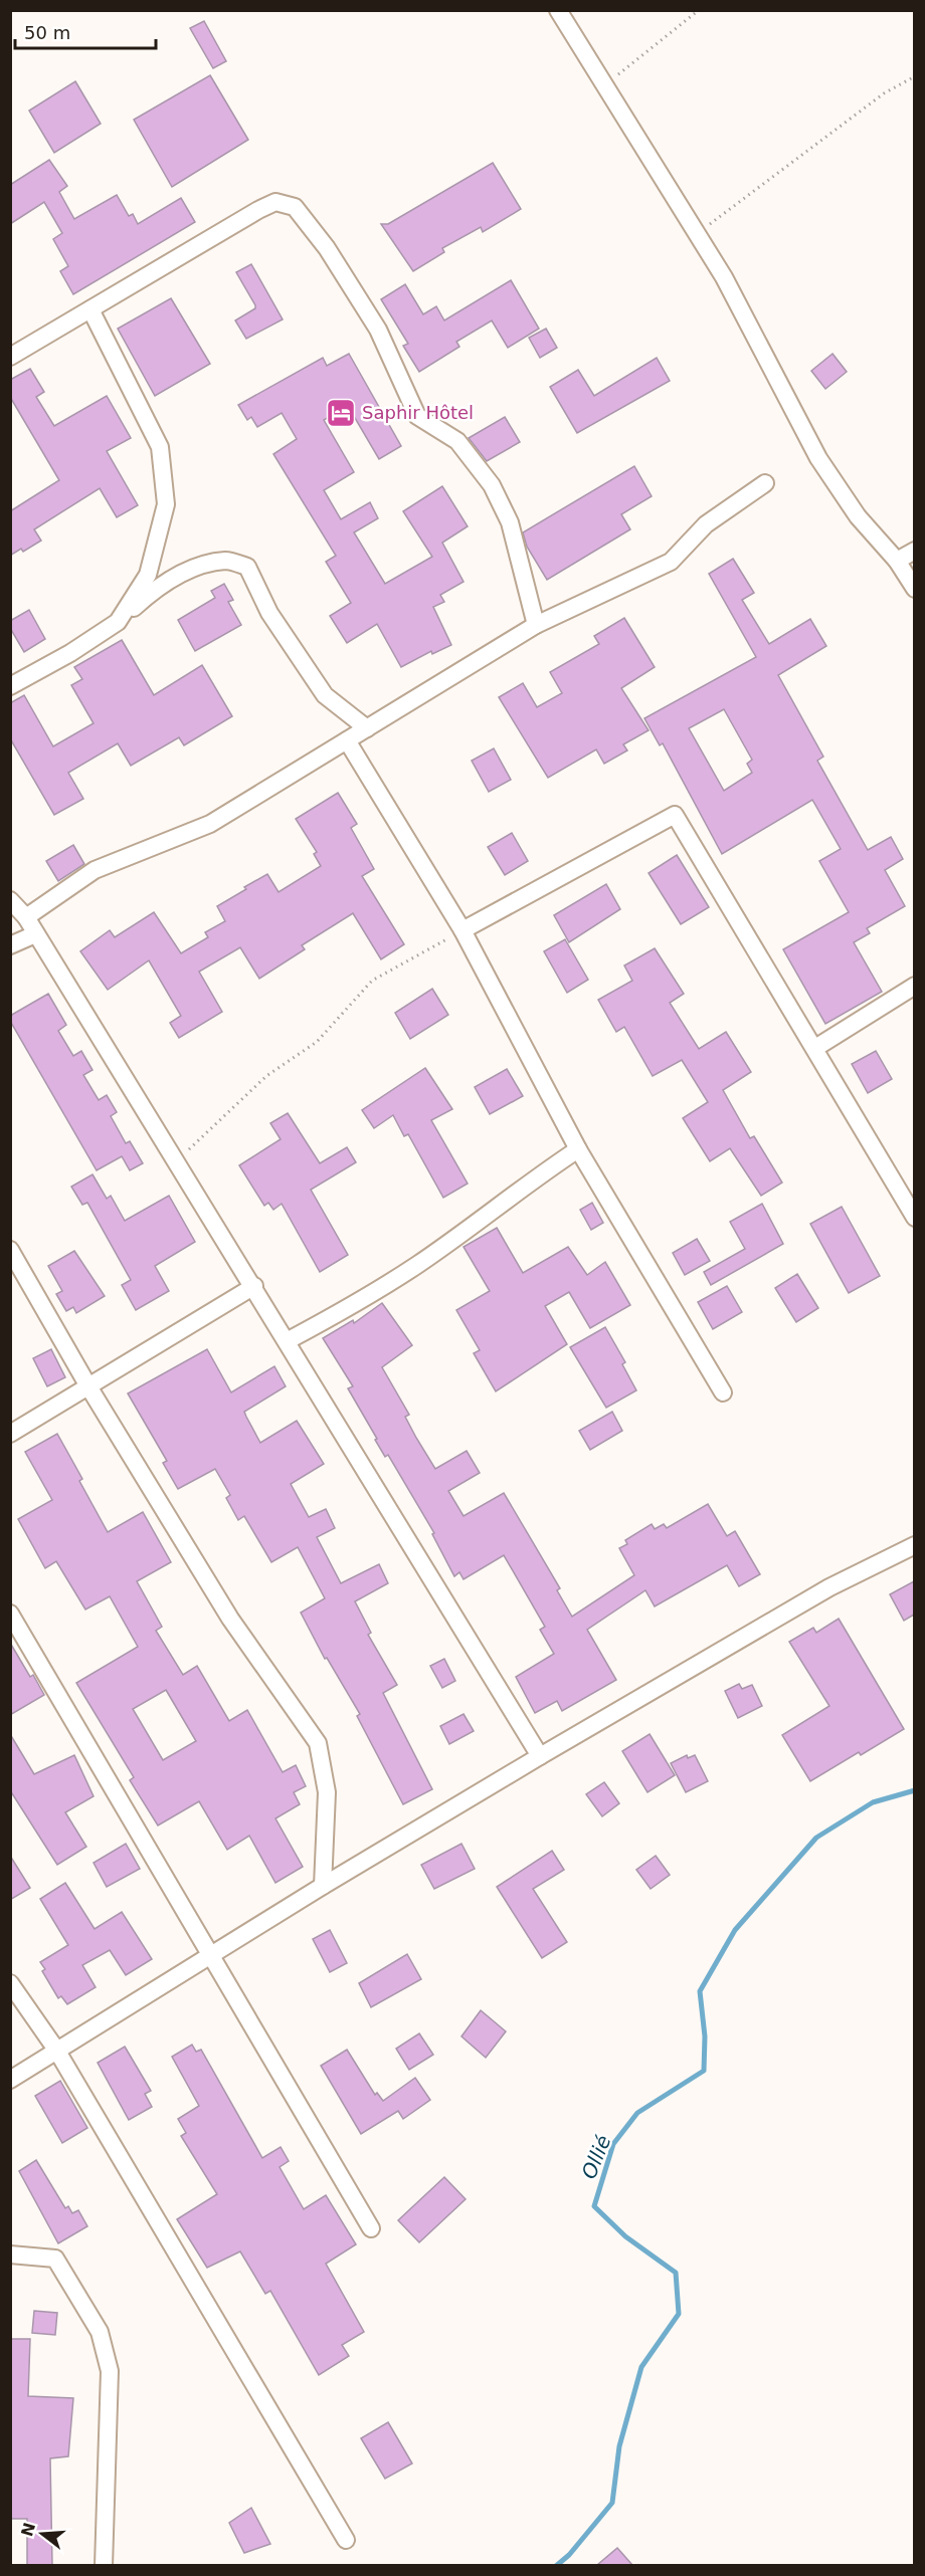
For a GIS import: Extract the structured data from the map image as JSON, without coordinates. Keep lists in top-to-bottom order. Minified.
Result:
{"water":["Ollié"],"places":{"hotel":["Saphir Hôtel"]},"scale_bar":"50 m","north":"left"}
